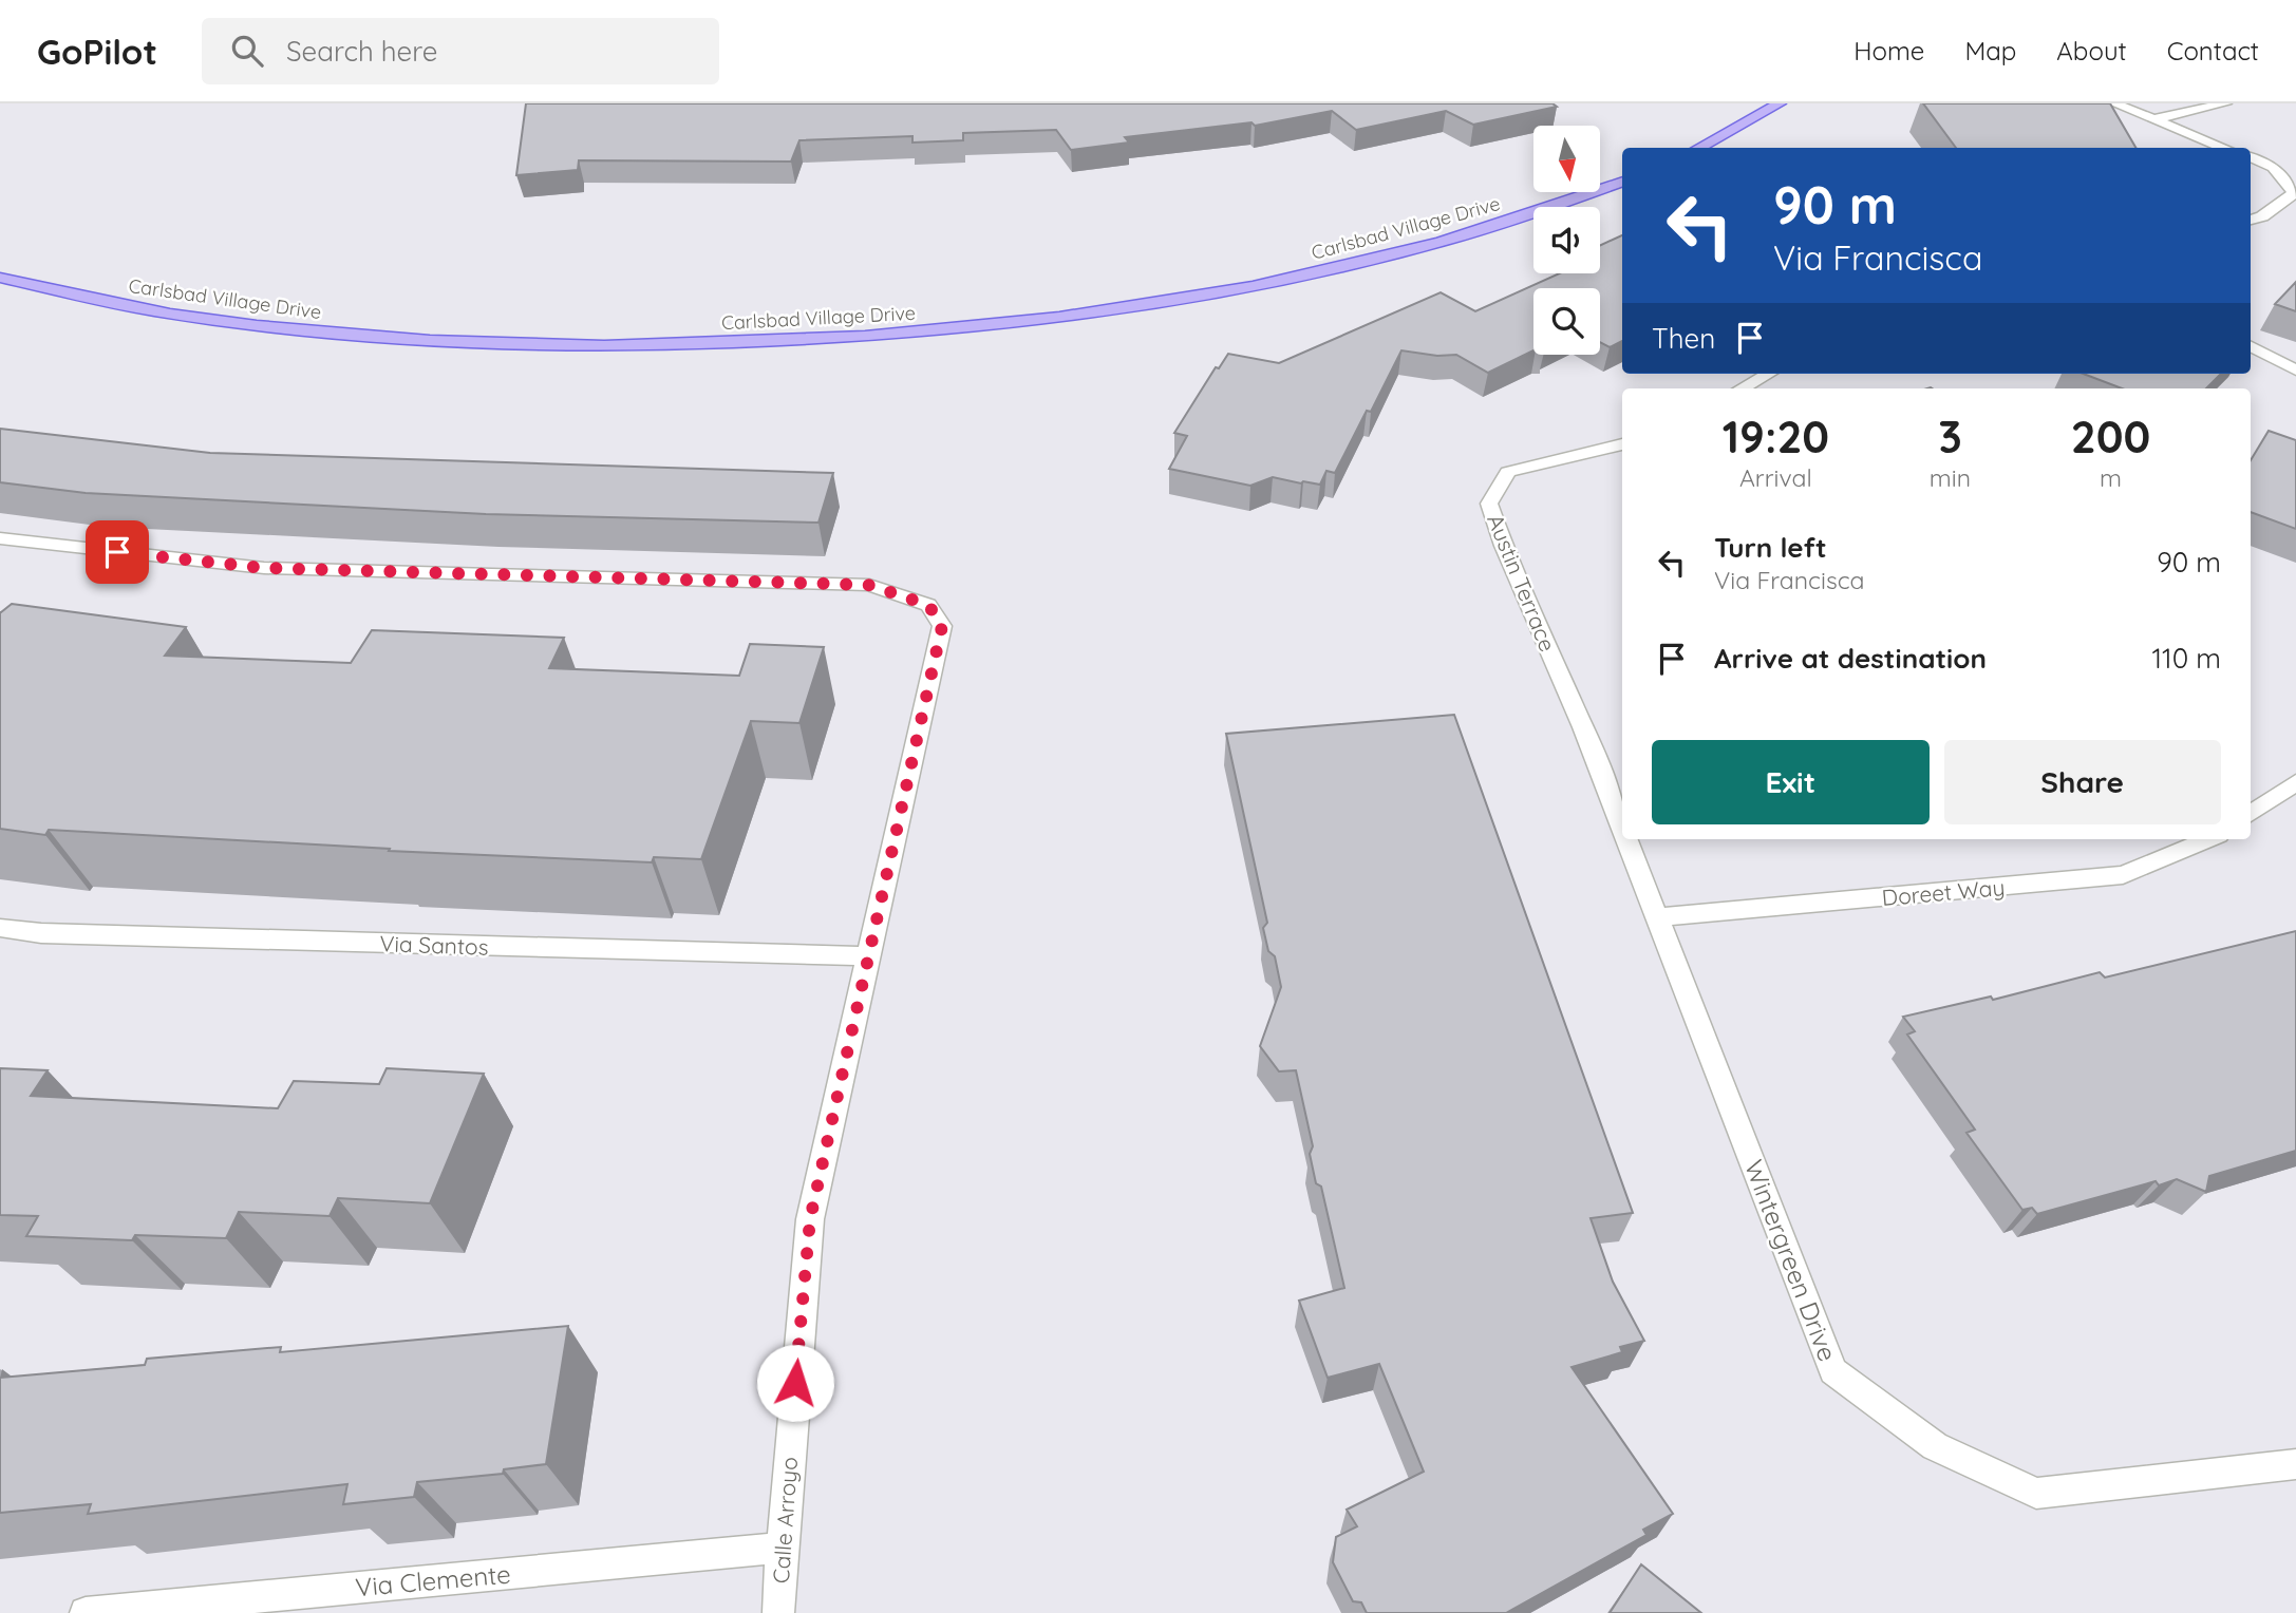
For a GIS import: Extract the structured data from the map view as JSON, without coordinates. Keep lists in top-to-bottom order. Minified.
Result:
{"streets":{"main road":["Carlsbad Village Drive"],"street":["Austin Terrace","Doreet Way","Via Santos","Wintergreen Drive","Calle Arroyo","Via Clemente"]},"crossings":[["Austin Terrace","Wintergreen Drive"],["Doreet Way","Wintergreen Drive"],["Via Santos","Calle Arroyo"],["Calle Arroyo","Via Clemente"]],"north":"bottom","page":{"header":"GoPilot","search":"Search here","nav":["Home","Map","About","Contact"],"turn":["90 m","Via Francisca"],"then":"Then","eta":["19:20","Arrival","3","min","200","m"],"list":[{"name":"Turn left","note":"Via Francisca","value":"90 m"},{"name":"Arrive at destination","value":"110 m"}],"buttons":["Exit","Share"]}}
